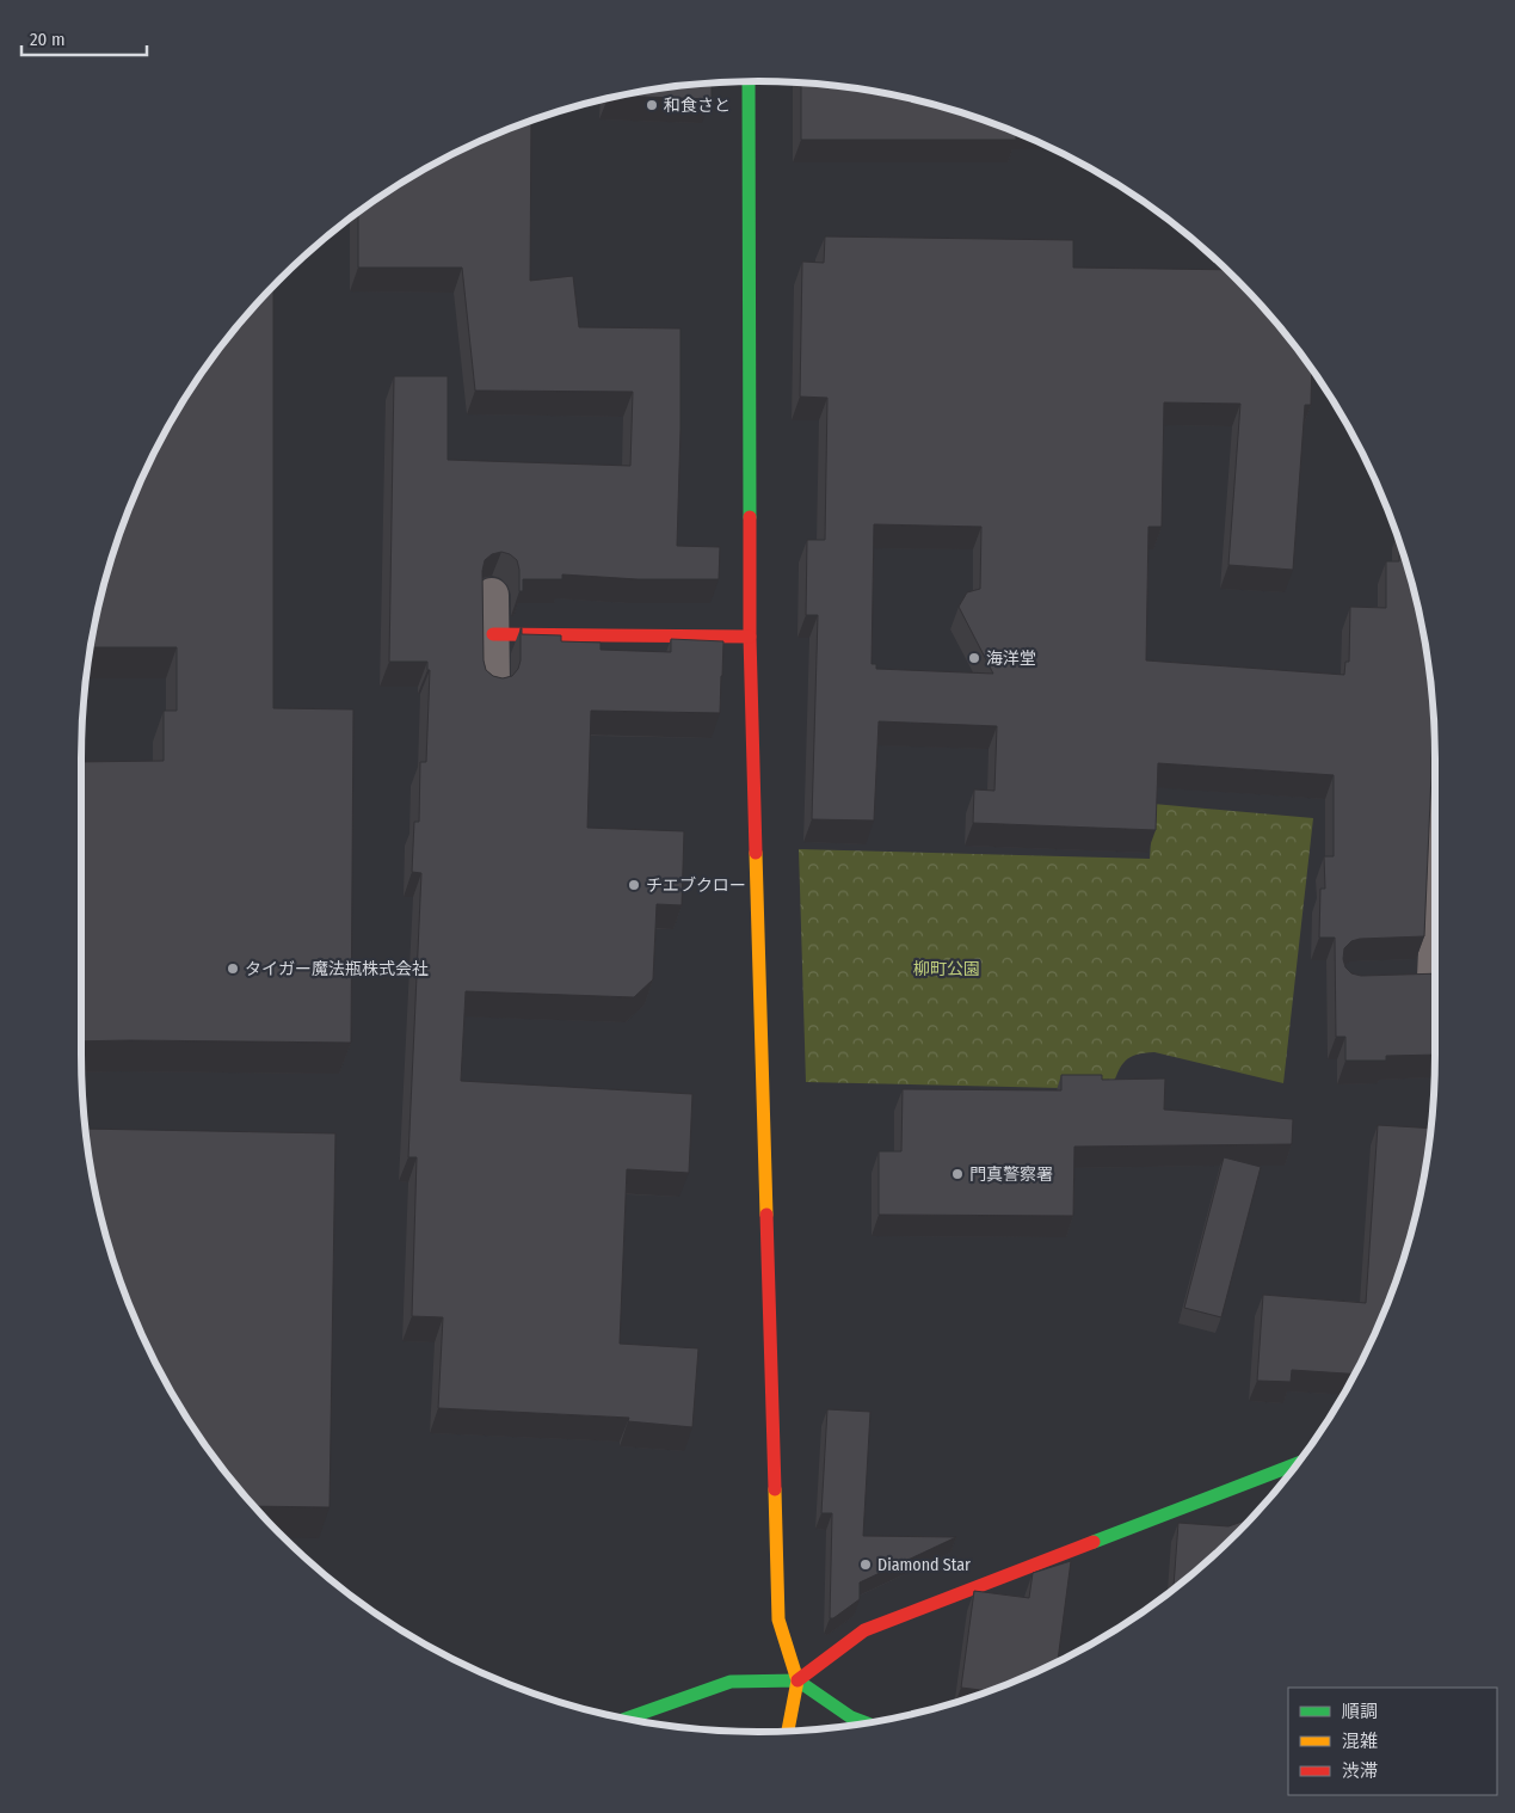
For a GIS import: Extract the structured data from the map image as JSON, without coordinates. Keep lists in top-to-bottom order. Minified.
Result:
{"parks":["柳町公園"],"places":["和食さと","海洋堂","チエブクロー","タイガー魔法瓶株式会社","門真警察署","Diamond Star"],"legend":["順調","混雑","渋滞"],"scale_bar":"20 m"}
